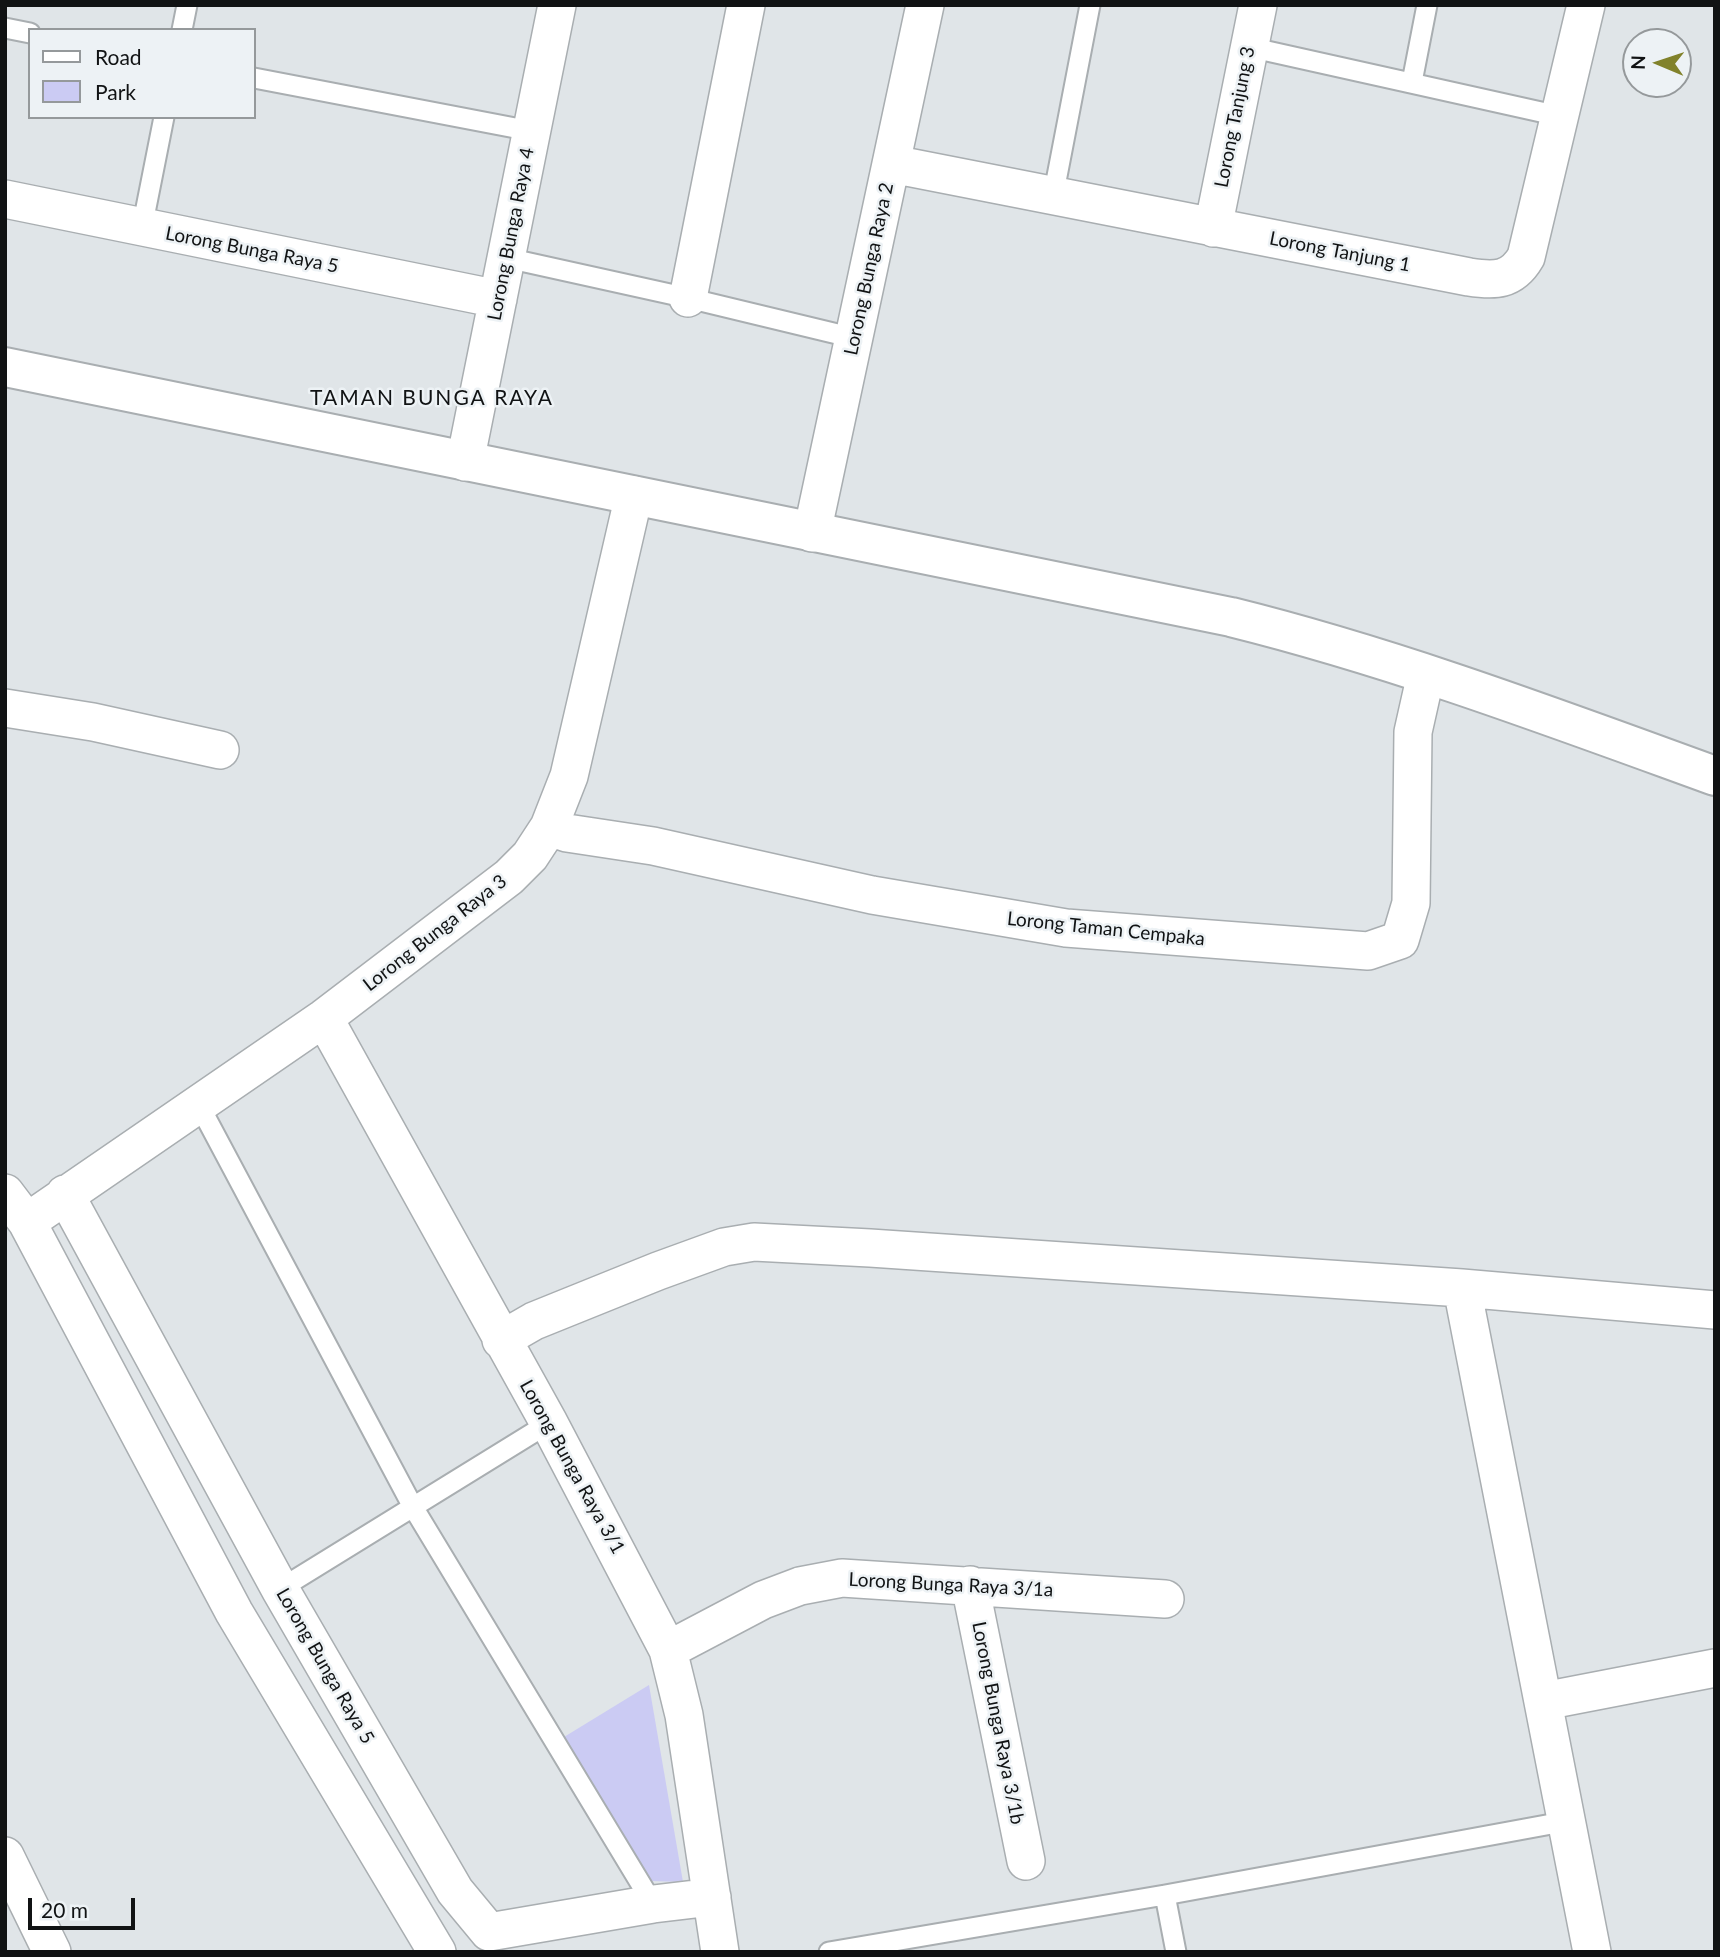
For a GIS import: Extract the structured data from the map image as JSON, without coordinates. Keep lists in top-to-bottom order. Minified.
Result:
{"streets":{"street":["Lorong Tanjung 3","Lorong Bunga Raya 4","Lorong Bunga Raya 5","Lorong Tanjung 1","Lorong Bunga Raya 2","Lorong Taman Cempaka","Lorong Bunga Raya 3","Lorong Bunga Raya 3/1","Lorong Bunga Raya 3/1a","Lorong Bunga Raya 3/1b"]},"crossings":[["Lorong Tanjung 3","Lorong Tanjung 1"],["Lorong Bunga Raya 4","Lorong Bunga Raya 5"],["Lorong Bunga Raya 5","Lorong Bunga Raya 3"],["Lorong Bunga Raya 5","Lorong Bunga Raya 3/1"],["Lorong Tanjung 1","Lorong Bunga Raya 2"],["Lorong Taman Cempaka","Lorong Bunga Raya 3"],["Lorong Bunga Raya 3","Lorong Bunga Raya 3/1"],["Lorong Bunga Raya 3/1","Lorong Bunga Raya 3/1a"],["Lorong Bunga Raya 3/1a","Lorong Bunga Raya 3/1b"]],"districts":["TAMAN BUNGA RAYA"],"legend":["Road","Park"],"scale_bar":"20 m","north":"left"}
